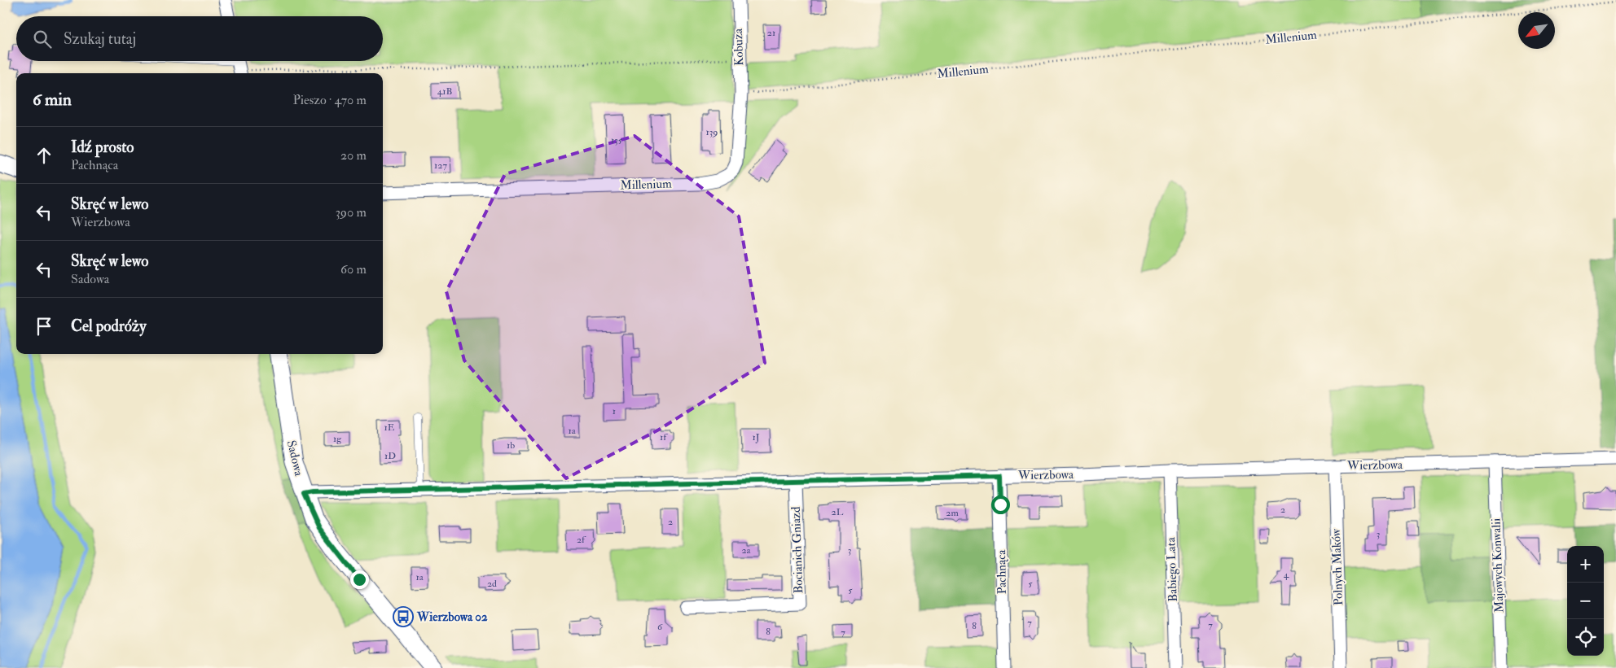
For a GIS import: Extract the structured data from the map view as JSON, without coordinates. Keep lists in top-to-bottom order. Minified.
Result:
{"streets":{"street":["Millenium","Kobuza","Sadowa","Wierzbowa","Bocianich Gniazd","Majowych Konwalii","Polnych Maków","Babiego Lata","Pachnąca"]},"crossings":[["Millenium","Kobuza"],["Sadowa","Wierzbowa"],["Wierzbowa","Bocianich Gniazd"],["Wierzbowa","Majowych Konwalii"],["Wierzbowa","Polnych Maków"],["Wierzbowa","Babiego Lata"],["Wierzbowa","Pachnąca"]],"places":{"bus stop":["Wierzbowa 02"]},"house_numbers":["21","41B","139","135","127","1","1E","1a","1f","1J","1g","1b","1D","2","2L","2m","2","3","2f","2a","3","4","1a","2d","5","5","7","7","8","6","8","7"],"north":"bottom left","page":{"search":"Szukaj tutaj","heading":["6 min","Pieszo · 470 m"],"list":[["Idź prosto","Pachnąca","20 m"],["Skręć w lewo","Wierzbowa","390 m"],["Skręć w lewo","Sadowa","60 m"],"Cel podróży"],"map_buttons":["+","−"]}}
